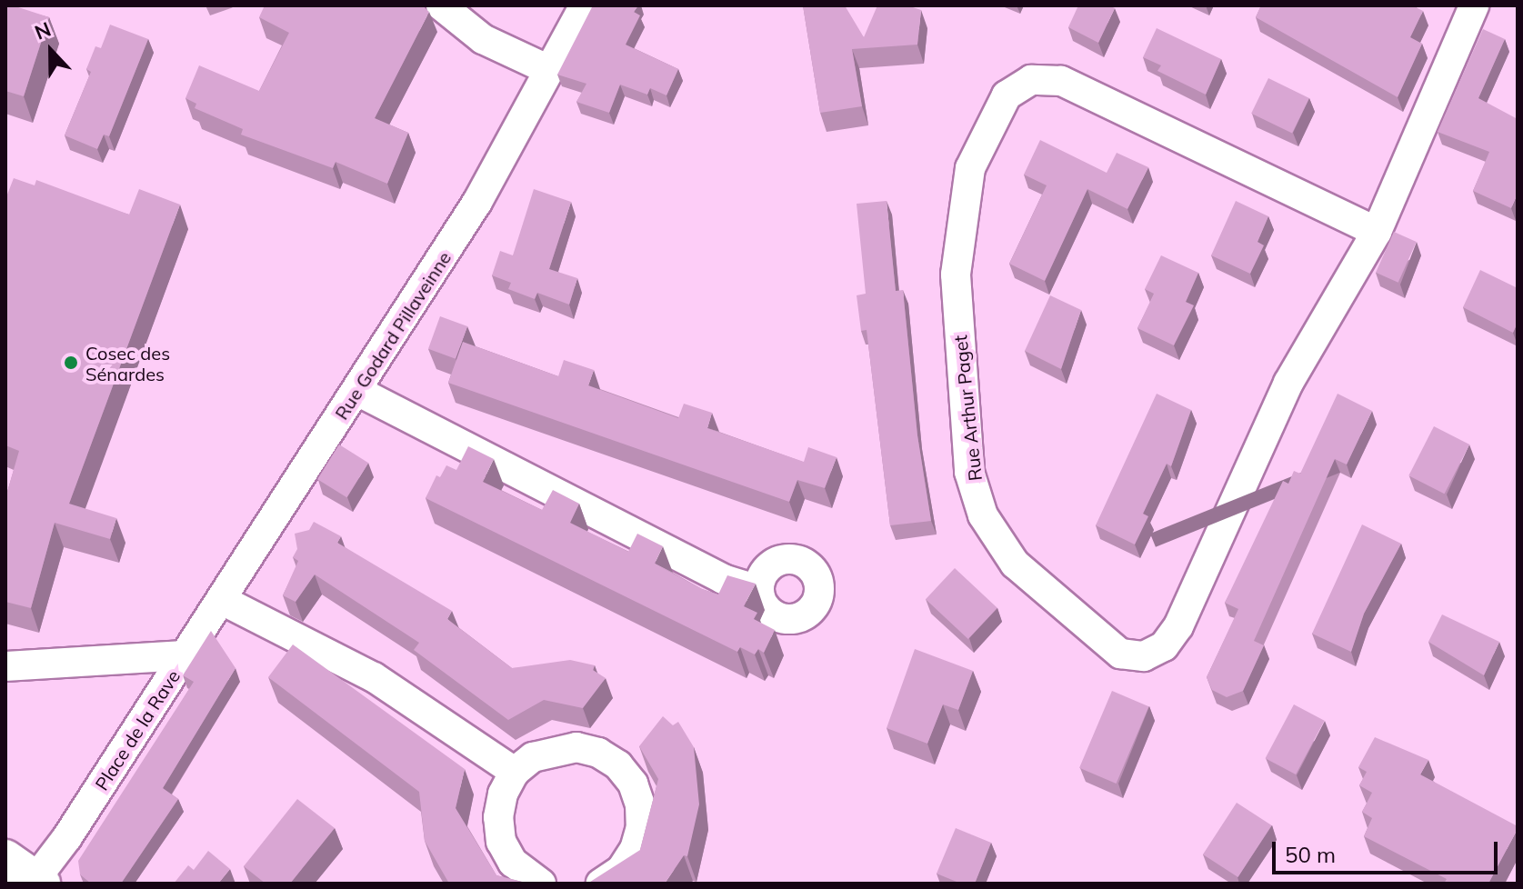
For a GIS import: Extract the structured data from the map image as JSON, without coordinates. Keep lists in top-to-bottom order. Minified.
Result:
{"streets":{"street":["Rue Godard Pillaveinne","Rue Arthur Paget","Place de la Rave"]},"crossings":[["Rue Godard Pillaveinne","Place de la Rave"]],"places":["Cosec des Sénardes"],"scale_bar":"50 m","north":"top"}
